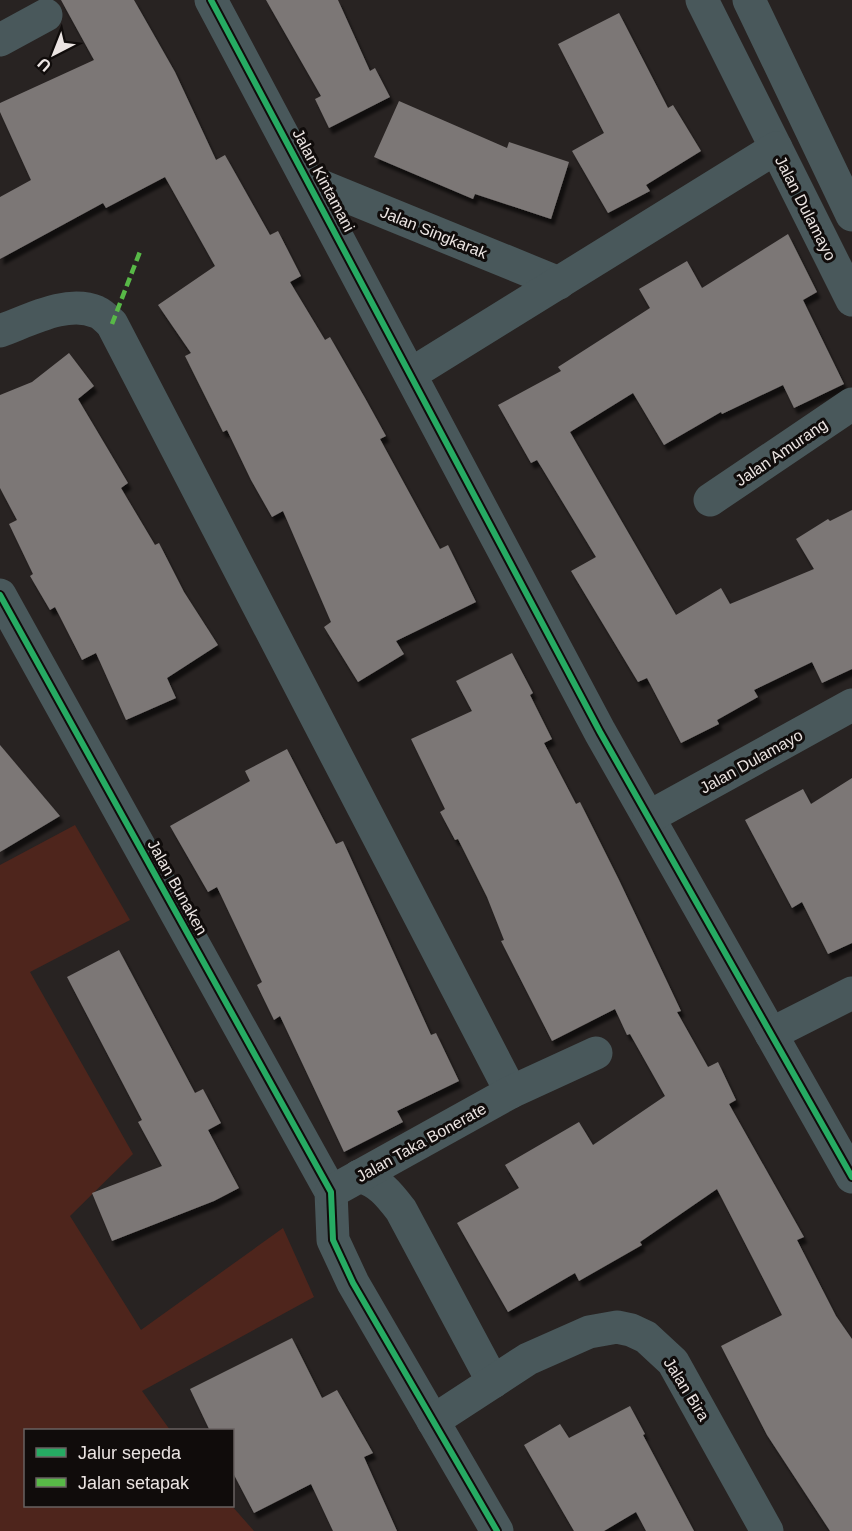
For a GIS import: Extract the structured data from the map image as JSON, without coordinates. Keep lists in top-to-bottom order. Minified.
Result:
{"streets":{"street":["Jalan Kintamani","Jalan Dulamayo","Jalan Singkarak","Jalan Amurang","Jalan Bunaken","Jalan Taka Bonerate","Jalan Bira"]},"crossings":[["Jalan Kintamani","Jalan Dulamayo"],["Jalan Kintamani","Jalan Singkarak"],["Jalan Bunaken","Jalan Taka Bonerate"]],"legend":["Jalur sepeda","Jalan setapak"],"north":"bottom left"}
